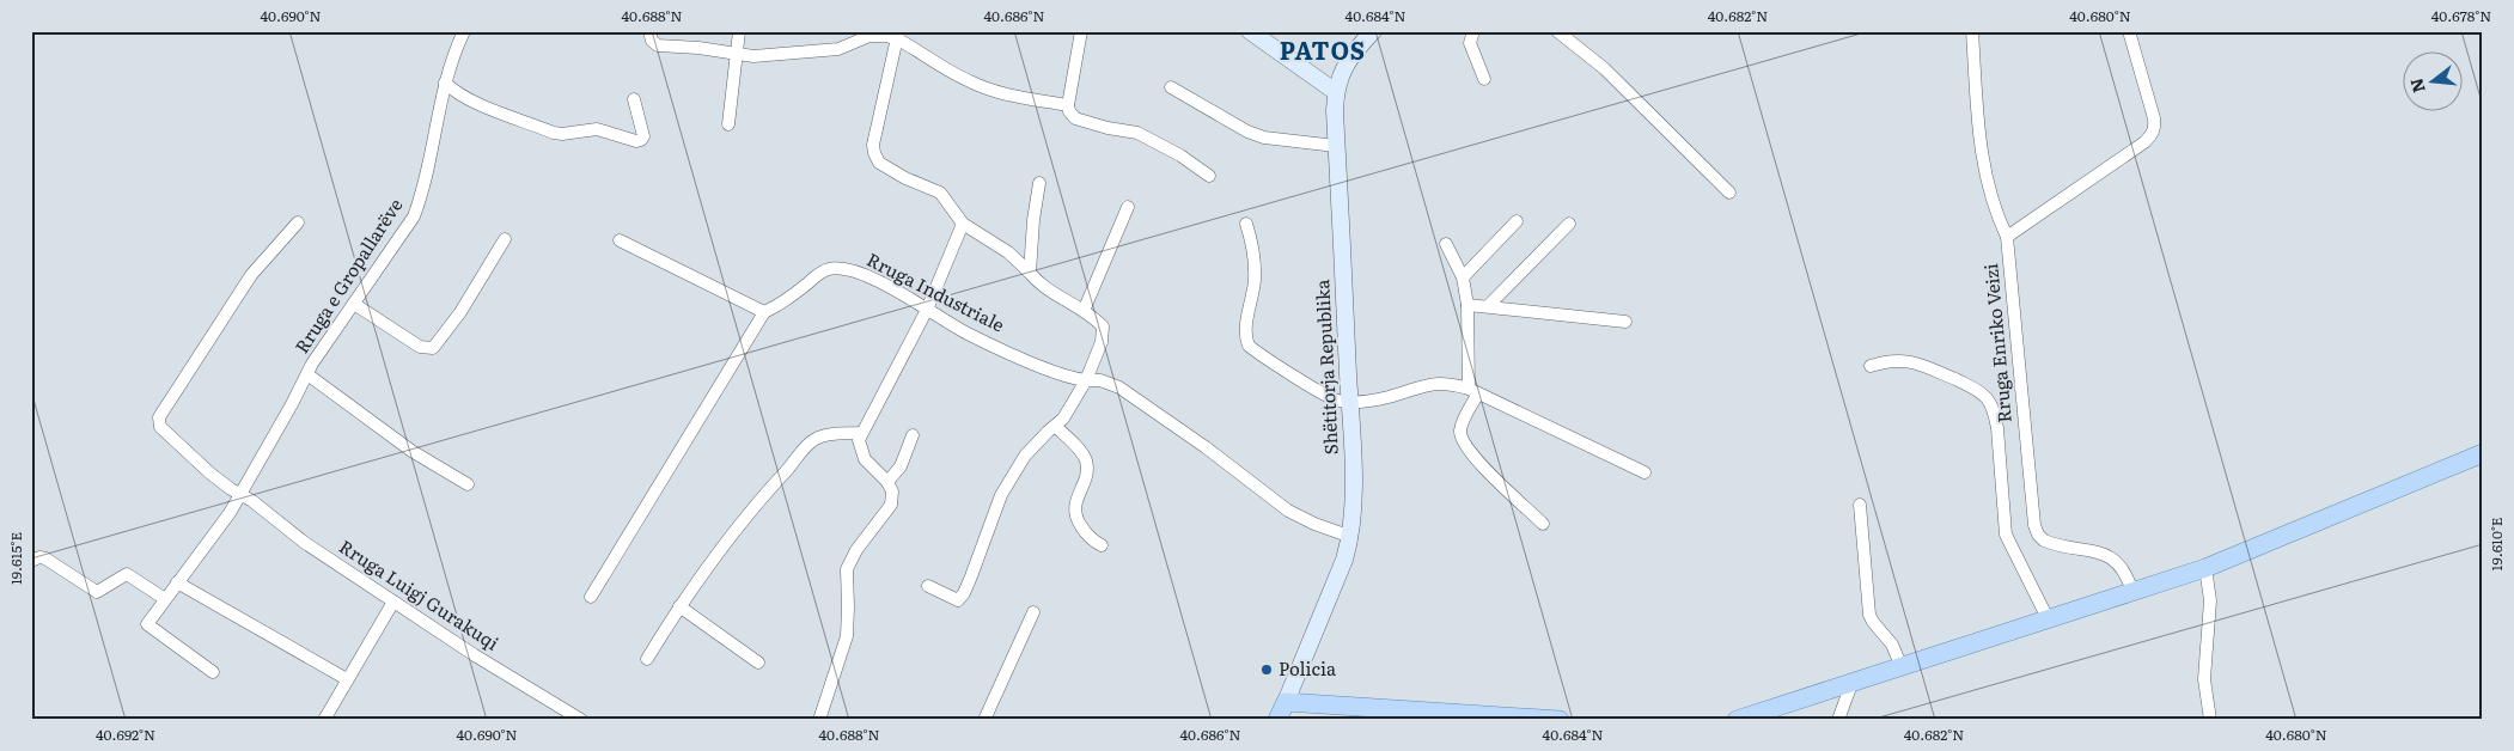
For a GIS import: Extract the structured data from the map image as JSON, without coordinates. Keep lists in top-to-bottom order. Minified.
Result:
{"streets":{"main road":["Shëtitorja Republika"],"street":["Rruga e Gropallarëve","Rruga Industriale","Rruga Enriko Veizi","Rruga Luigj Gurakuqi"]},"crossings":[["Rruga e Gropallarëve","Rruga Luigj Gurakuqi"],["Rruga Industriale","Shëtitorja Republika"]],"districts":["PATOS"],"places":["Policia"],"north":"left","coordinates":["40.690°N","40.688°N","40.686°N","40.684°N","40.682°N","40.680°N","40.678°N","19.610°E","19.615°E","40.692°N"]}
